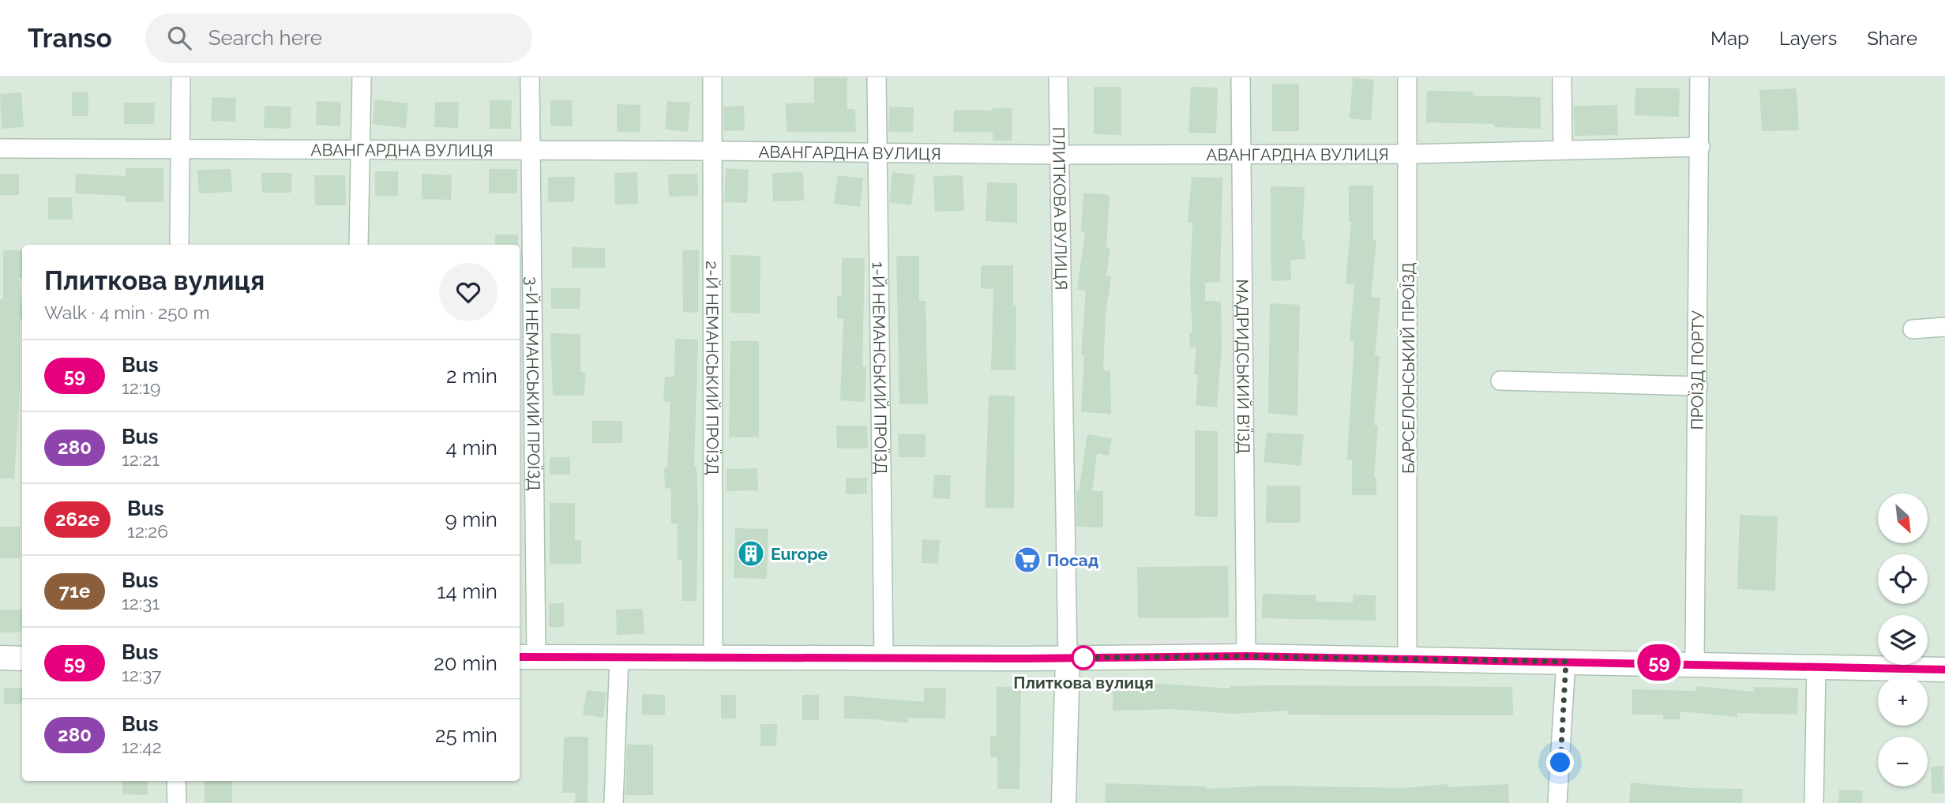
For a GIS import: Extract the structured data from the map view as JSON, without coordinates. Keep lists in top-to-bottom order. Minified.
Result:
{"streets":{"street":["АВАНГАРДНА ВУЛИЦЯ","ПЛИТКОВА ВУЛИЦЯ","МАДРИДСЬКИЙ В'ЇЗД","2-Й НЕМАНСЬКИЙ ПРОЇЗД","1-Й НЕМАНСЬКИЙ ПРОЇЗД","БАРСЕЛОНСЬКИЙ ПРОЇЗД","ПРОЇЗД ПОРТУ","3-Й НЕМАНСЬКИЙ ПРОЇЗД"]},"crossings":[["АВАНГАРДНА ВУЛИЦЯ","ПЛИТКОВА ВУЛИЦЯ"],["АВАНГАРДНА ВУЛИЦЯ","МАДРИДСЬКИЙ В'ЇЗД"],["АВАНГАРДНА ВУЛИЦЯ","2-Й НЕМАНСЬКИЙ ПРОЇЗД"],["АВАНГАРДНА ВУЛИЦЯ","1-Й НЕМАНСЬКИЙ ПРОЇЗД"],["АВАНГАРДНА ВУЛИЦЯ","БАРСЕЛОНСЬКИЙ ПРОЇЗД"],["АВАНГАРДНА ВУЛИЦЯ","ПРОЇЗД ПОРТУ"],["АВАНГАРДНА ВУЛИЦЯ","3-Й НЕМАНСЬКИЙ ПРОЇЗД"]],"places":{"building":["Europe"],"supermarket":["Посад"],"other":["Плиткова вулиця"]},"lines":["bus line 59"],"north":"bottom right","page":{"header":"Transo","search":"Search here","nav":["Map","Layers","Share"],"on_map":"59","heading":["Плиткова вулиця","Walk · 4 min · 250 m"],"list":[{"mark":"59","name":"Bus","note":"12:19","value":"2 min"},{"mark":"280","name":"Bus","note":"12:21","value":"4 min"},{"mark":"262е","name":"Bus","note":"12:26","value":"9 min"},{"mark":"71е","name":"Bus","note":"12:31","value":"14 min"},{"mark":"59","name":"Bus","note":"12:37","value":"20 min"},{"mark":"280","name":"Bus","note":"12:42","value":"25 min"}],"map_buttons":["+","−"]}}
